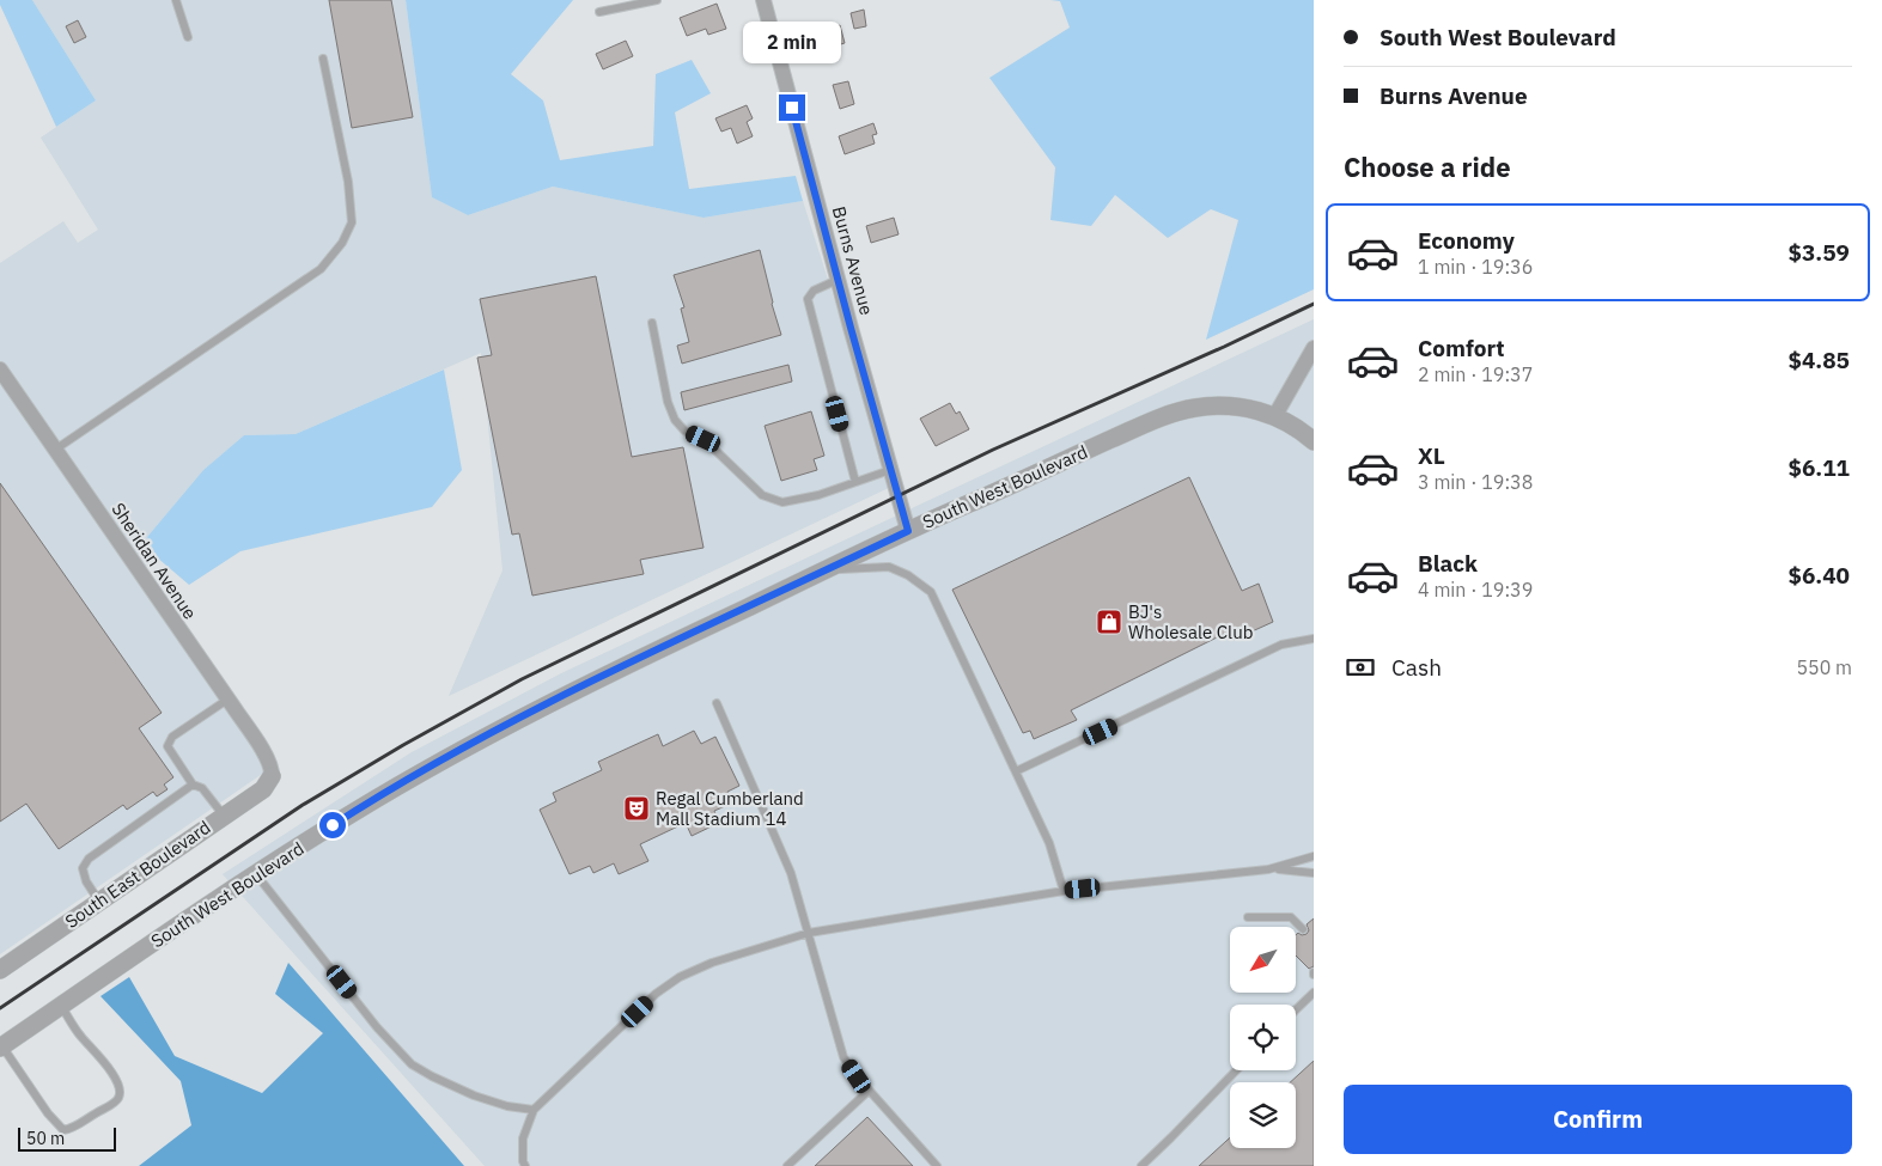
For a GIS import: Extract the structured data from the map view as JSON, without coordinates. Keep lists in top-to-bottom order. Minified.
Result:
{"streets":{"street":["Burns Avenue","South West Boulevard","Sheridan Avenue","South East Boulevard"]},"crossings":[["Burns Avenue","South West Boulevard"],["Sheridan Avenue","South East Boulevard"]],"places":{"shop":["BJ's Wholesale Club"],"theatre":["Regal Cumberland Mall Stadium 14"]},"scale_bar":"50 m","north":"bottom left","page":{"banner":["South West Boulevard","Burns Avenue"],"bubble":"2 min","heading":"Choose a ride","list":[{"name":"Economy","note":"1 min · 19:36","value":"$3.59"},{"name":"Comfort","note":"2 min · 19:37","value":"$4.85"},{"name":"XL","note":"3 min · 19:38","value":"$6.11"},{"name":"Black","note":"4 min · 19:39","value":"$6.40"}],"pay":["Cash","550 m"],"buttons":"Confirm","scale":"50 m"}}
